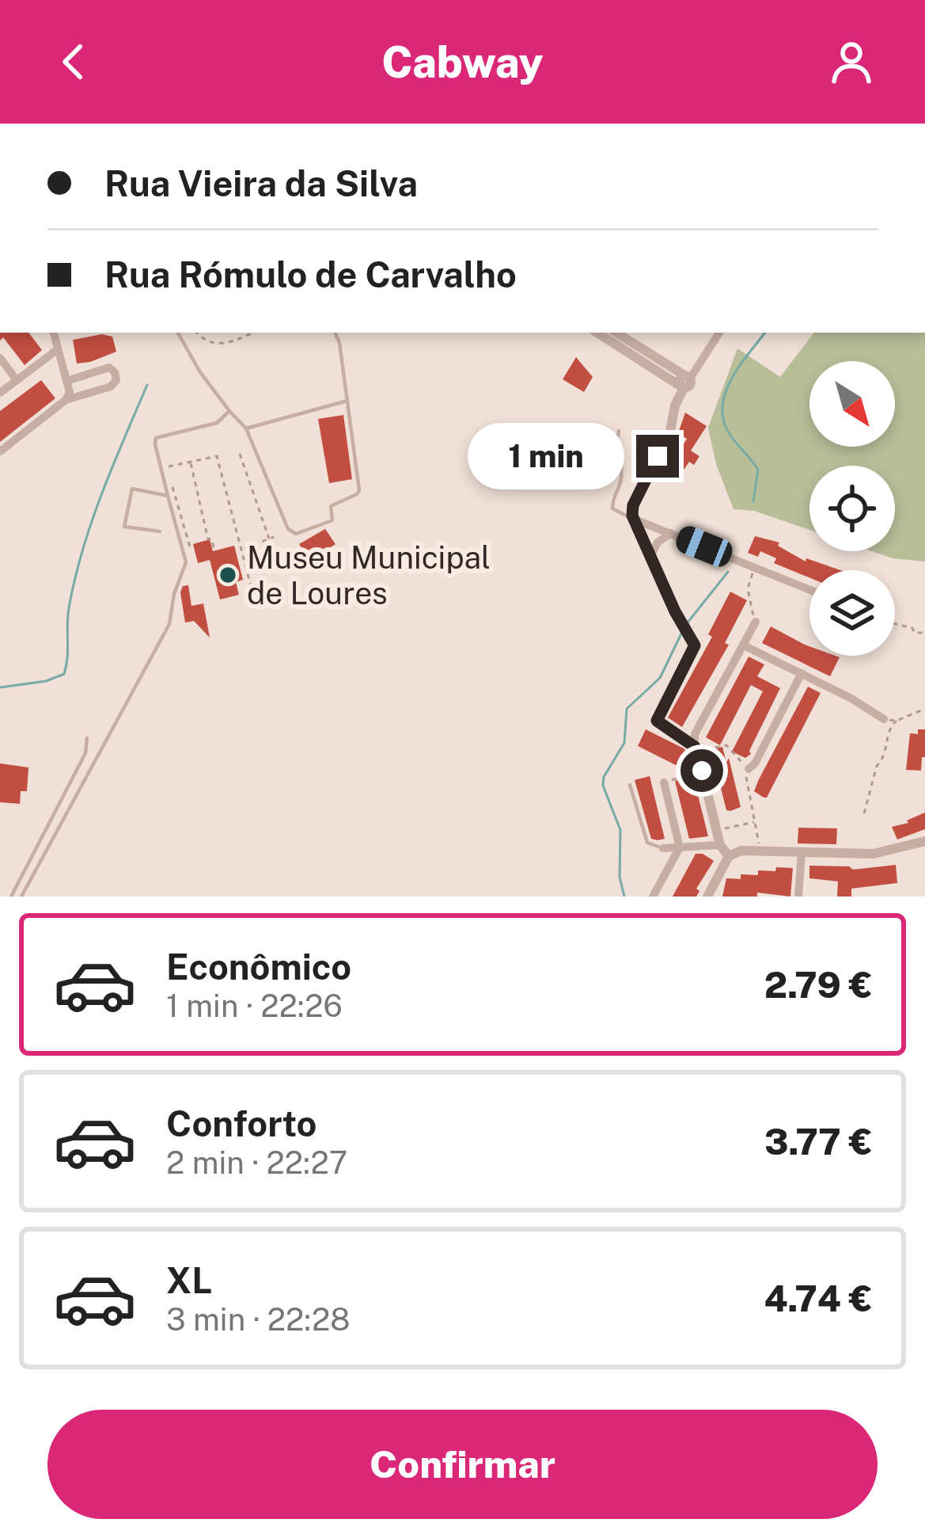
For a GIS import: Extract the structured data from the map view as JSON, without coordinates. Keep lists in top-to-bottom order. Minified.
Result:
{"places":["Museu Municipal de Loures"],"north":"bottom right","page":{"header":"Cabway","banner":["Rua Vieira da Silva","Rua Rómulo de Carvalho"],"bubble":"1 min","list":[{"name":"Econômico","note":"1 min · 22:26","value":"2.79 €"},{"name":"Conforto","note":"2 min · 22:27","value":"3.77 €"},{"name":"XL","note":"3 min · 22:28","value":"4.74 €"}],"buttons":"Confirmar"}}
